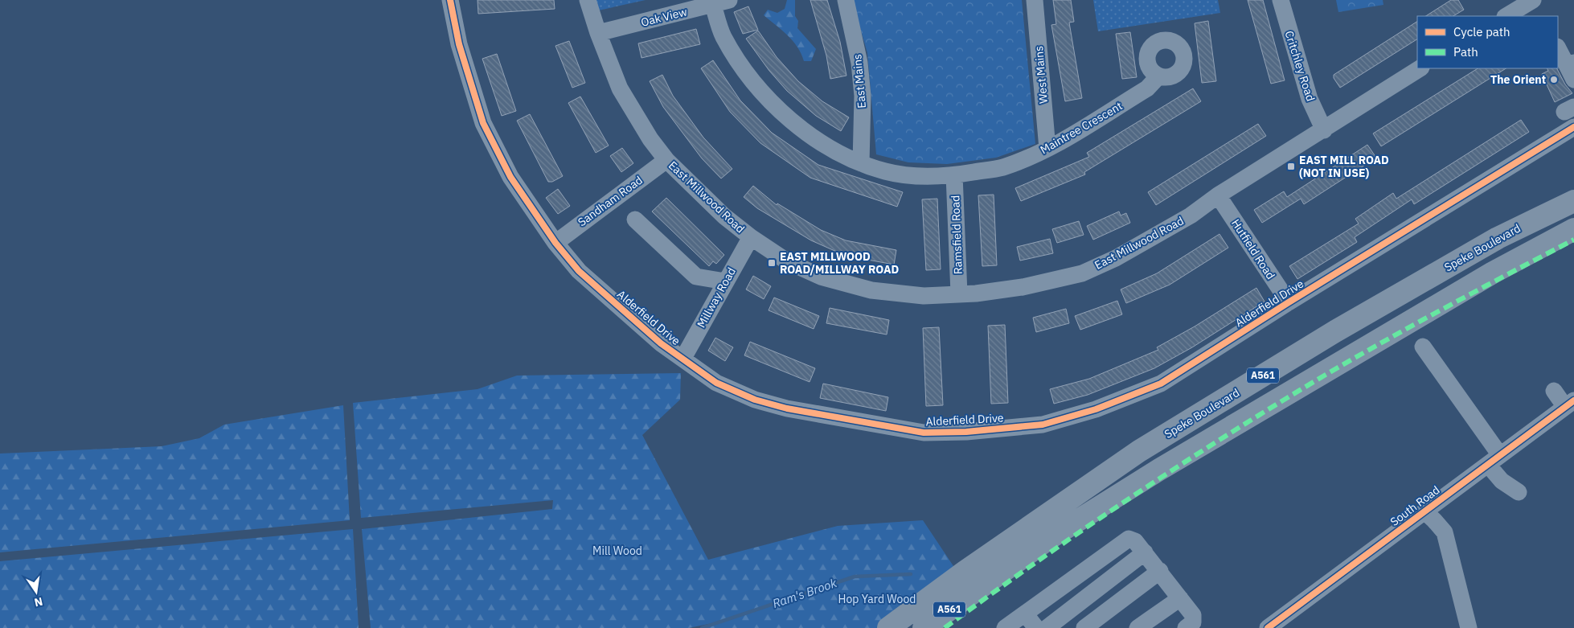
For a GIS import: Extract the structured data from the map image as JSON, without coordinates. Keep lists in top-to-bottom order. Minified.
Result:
{"streets":{"highway":["Speke Boulevard","A561"],"street":["Oak View","Critchley Road","West Mains","East Mains","Maintree Crescent","East Millwood Road","Sandham Road","Ramsfield Road","Hutfield Road","Millway Road","Alderfield Drive","South Road"]},"crossings":[["Oak View","Maintree Crescent"],["Oak View","East Millwood Road"],["Critchley Road","East Millwood Road"],["West Mains","Maintree Crescent"],["East Mains","Maintree Crescent"],["Maintree Crescent","Ramsfield Road"],["East Millwood Road","Sandham Road"],["East Millwood Road","Ramsfield Road"],["East Millwood Road","Hutfield Road"],["East Millwood Road","Millway Road"],["Sandham Road","Alderfield Drive"],["Hutfield Road","Alderfield Drive"],["Millway Road","Alderfield Drive"]],"water":["Ram's Brook"],"parks":["Mill Wood","Hop Yard Wood"],"places":{"other":["The Orient"],"transit":["EAST MILL ROAD (NOT IN USE)","EAST MILLWOOD ROAD/MILLWAY ROAD"]},"legend":["Cycle path","Path"],"north":"bottom"}
